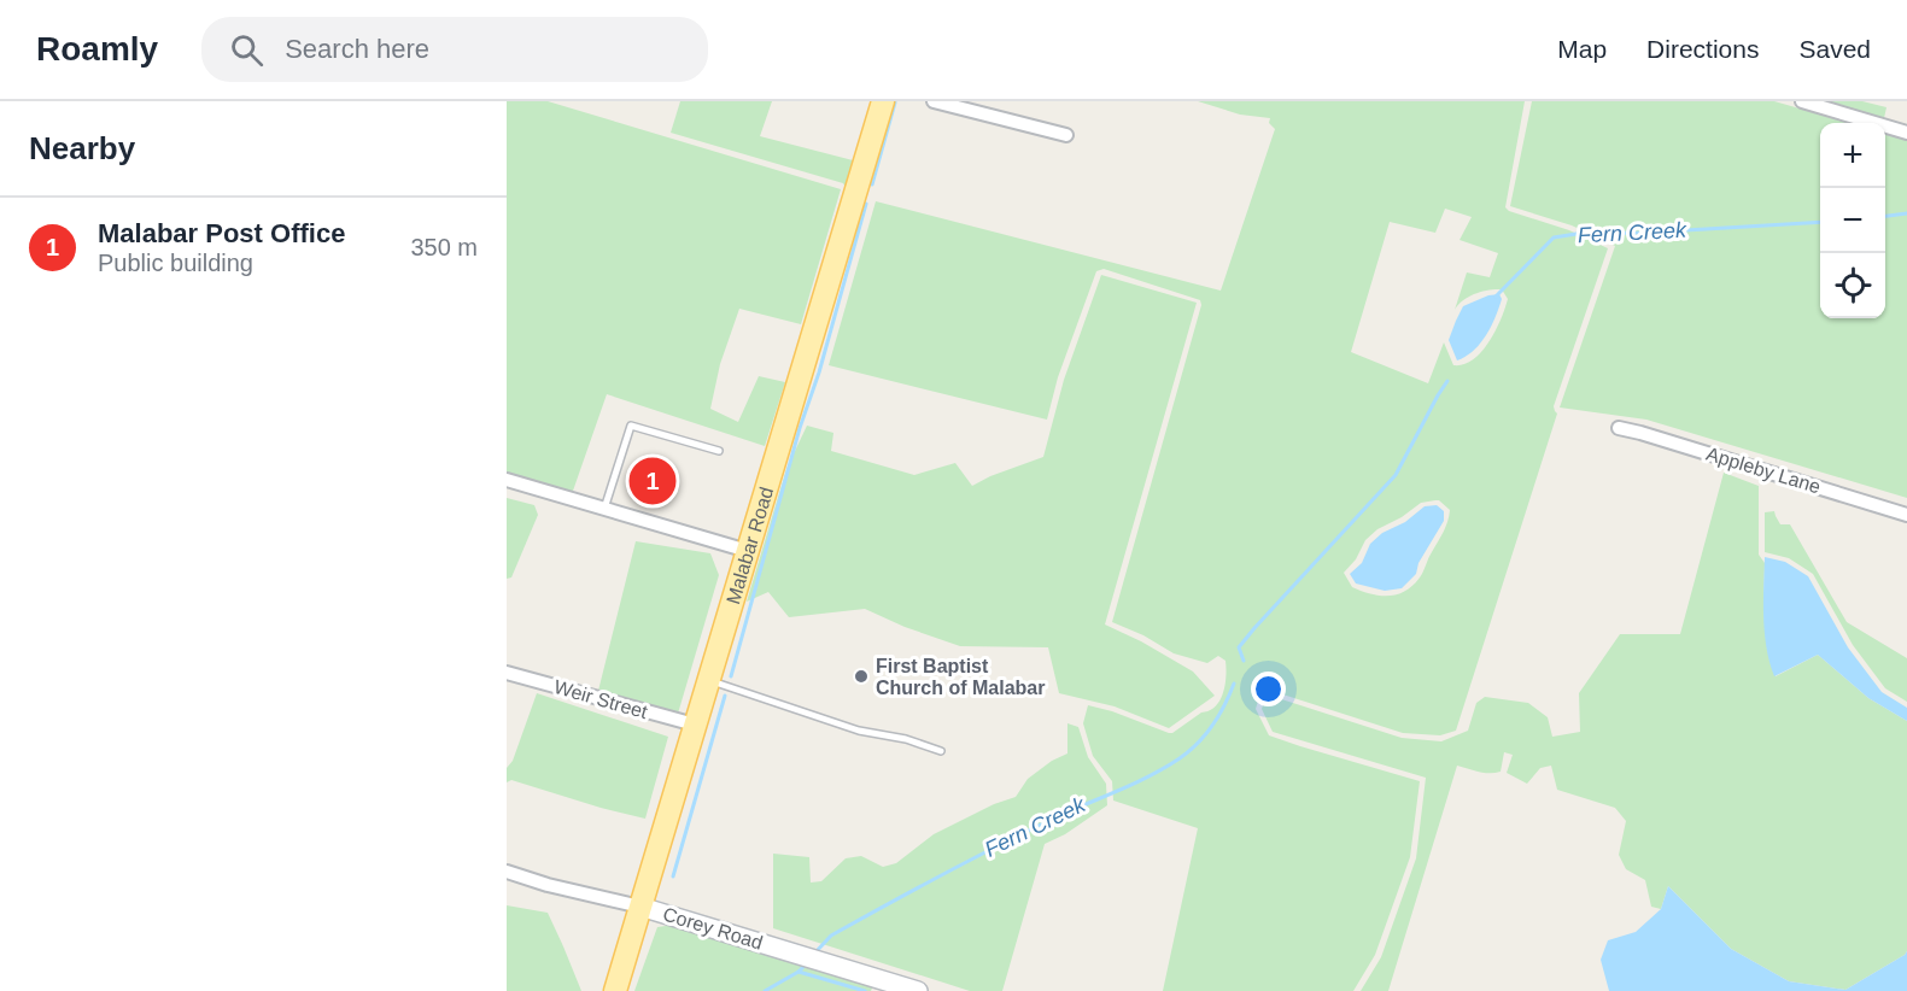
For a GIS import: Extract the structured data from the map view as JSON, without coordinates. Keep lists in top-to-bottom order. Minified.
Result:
{"streets":{"main road":["Malabar Road"],"street":["Appleby Lane","Weir Street","Corey Road"]},"crossings":[["Malabar Road","Weir Street"],["Malabar Road","Corey Road"]],"water":["Fern Creek"],"places":["First Baptist Church of Malabar"],"page":{"header":"Roamly","search":"Search here","nav":["Map","Directions","Saved"],"heading":"Nearby","map_buttons":["+","−"],"list":[{"mark":"1","name":"Malabar Post Office","note":"Public building","value":"350 m"}],"pins":"1"}}
